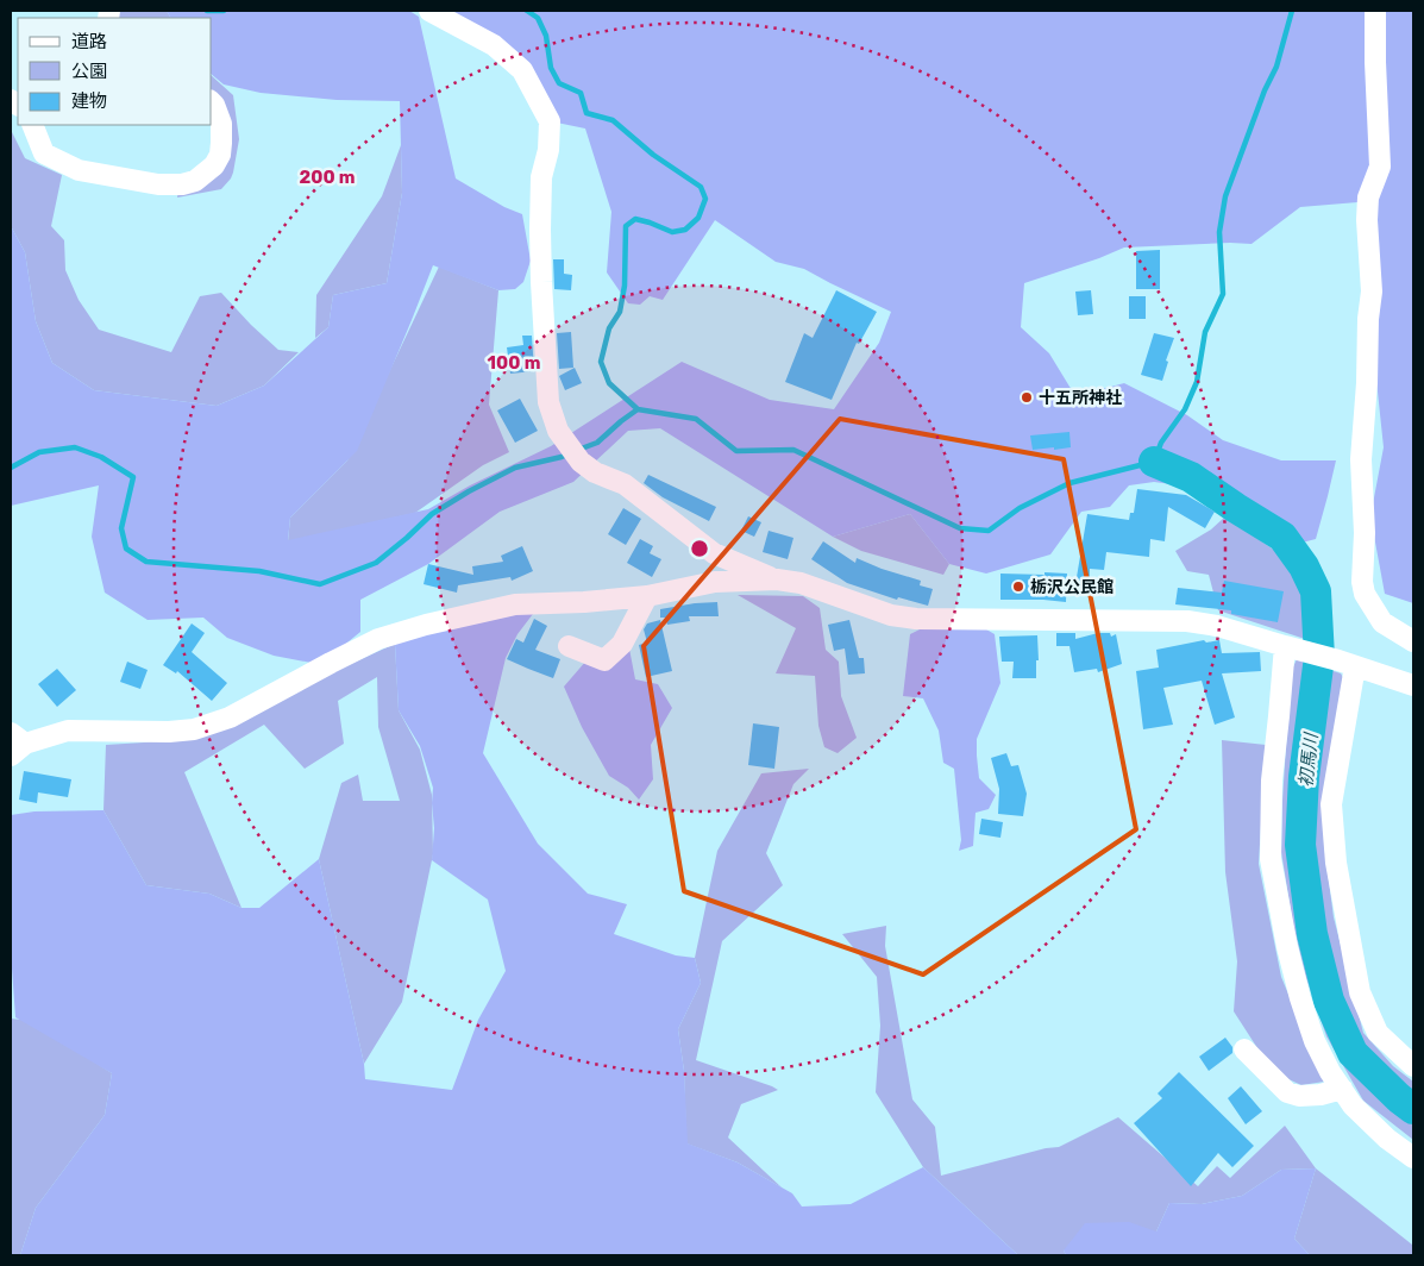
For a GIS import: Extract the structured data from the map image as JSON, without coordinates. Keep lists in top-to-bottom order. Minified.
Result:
{"water":["初馬川"],"places":["十五所神社","栃沢公民館"],"legend":["道路","公園","建物"],"rings":["200 m","100 m"]}
